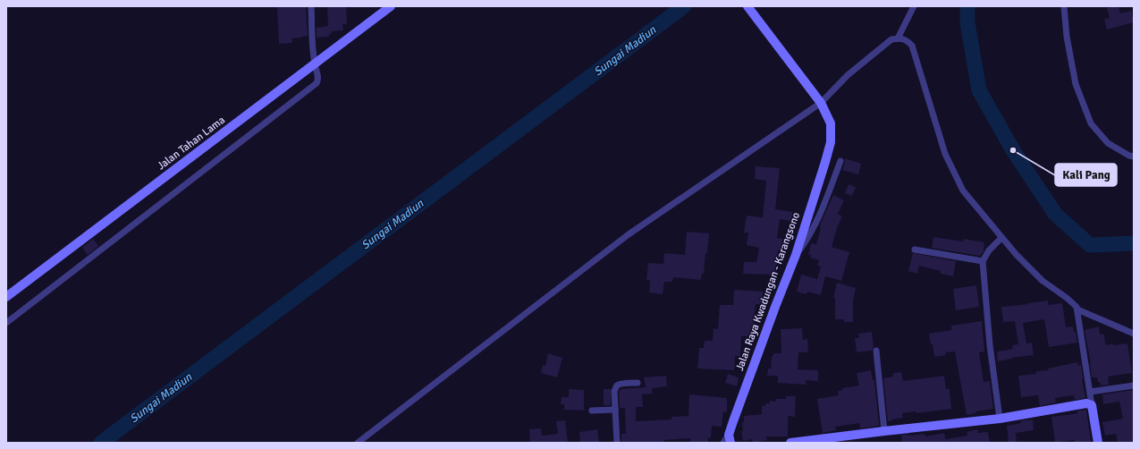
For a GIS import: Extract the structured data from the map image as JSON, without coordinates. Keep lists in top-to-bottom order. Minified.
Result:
{"streets":{"main road":["Jalan Tahan Lama","Jalan Raya Kwadungan - Karangsono"]},"water":["Sungai Madiun"],"places":["Kali Pang"]}
